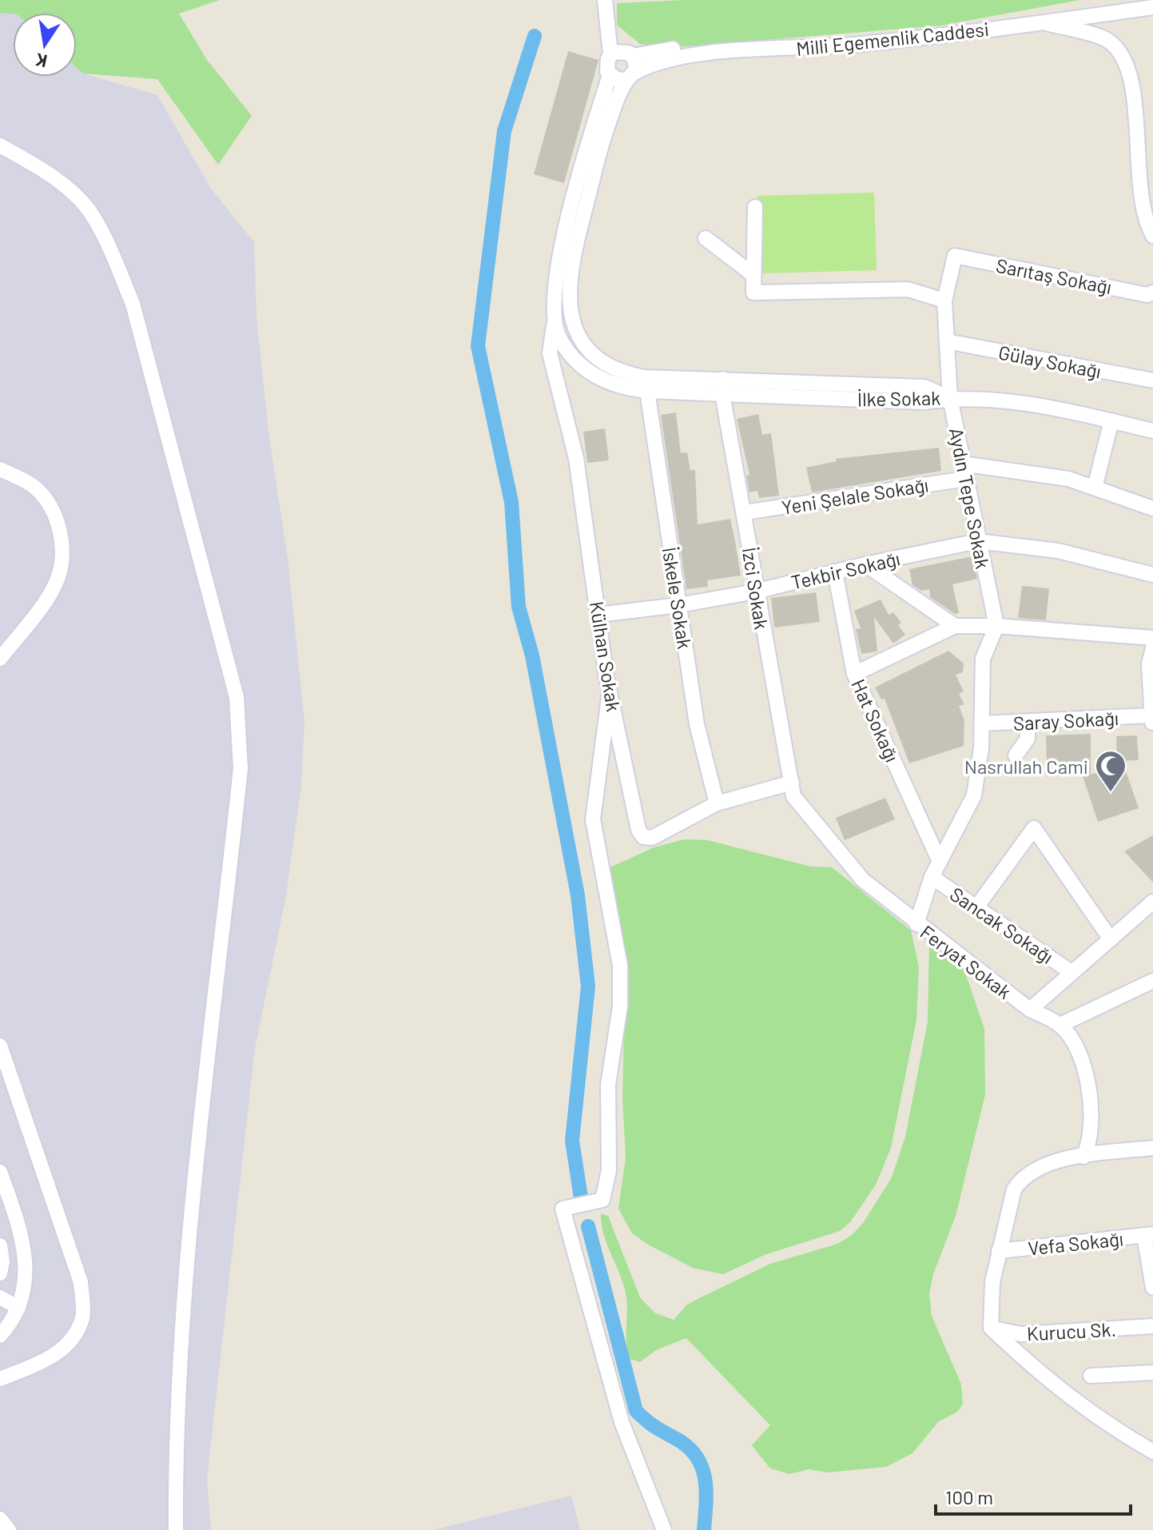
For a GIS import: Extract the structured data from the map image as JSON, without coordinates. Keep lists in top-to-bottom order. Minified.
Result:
{"streets":{"street":["Milli Egemenlik Caddesi","Sarıtaş Sokağı","Gülay Sokağı","İlke Sokak","Yeni Şelale Sokağı","Aydın Tepe Sokak","Tekbir Sokağı","İzci Sokak","İskele Sokak","Külhan Sokak","Hat Sokağı","Saray Sokağı","Sancak Sokağı","Feryat Sokak","Vefa Sokağı","Kurucu Sk."]},"crossings":[["Milli Egemenlik Caddesi","İlke Sokak"],["Sarıtaş Sokağı","Aydın Tepe Sokak"],["Gülay Sokağı","Aydın Tepe Sokak"],["İlke Sokak","Aydın Tepe Sokak"],["İlke Sokak","İzci Sokak"],["İlke Sokak","İskele Sokak"],["İlke Sokak","Külhan Sokak"],["Yeni Şelale Sokağı","Aydın Tepe Sokak"],["Yeni Şelale Sokağı","İzci Sokak"],["Aydın Tepe Sokak","Tekbir Sokağı"],["Tekbir Sokağı","İzci Sokak"],["Tekbir Sokağı","İskele Sokak"],["Tekbir Sokağı","Külhan Sokak"],["Tekbir Sokağı","Hat Sokağı"],["İzci Sokak","Külhan Sokak"],["İzci Sokak","Feryat Sokak"],["İskele Sokak","Külhan Sokak"],["Külhan Sokak","Feryat Sokak"]],"places":{"mosque":["Nasrullah Cami"]},"scale_bar":"100 m","north":"bottom"}
